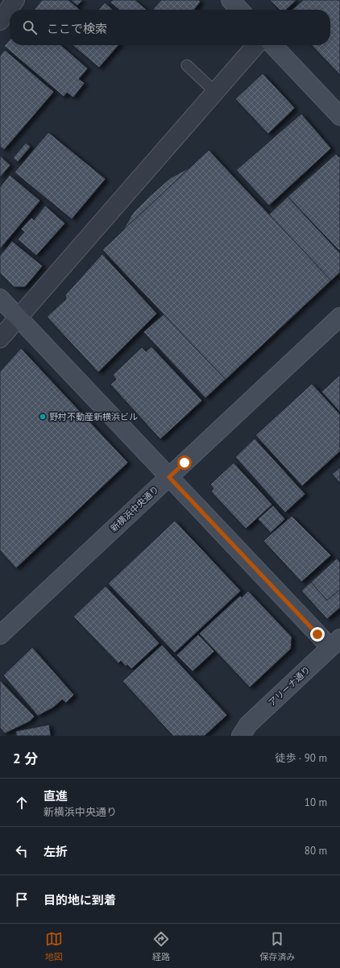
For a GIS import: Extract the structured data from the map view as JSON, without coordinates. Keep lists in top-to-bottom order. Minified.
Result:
{"streets":{"street":["新横浜中央通り","アリーナ通り"]},"places":["野村不動産新横浜ビル"],"page":{"search":"ここで検索","heading":["2 分","徒歩 · 90 m"],"list":[["直進","新横浜中央通り","10 m"],["左折","80 m"],"目的地に到着"],"nav":["地図","経路","保存済み"]}}
